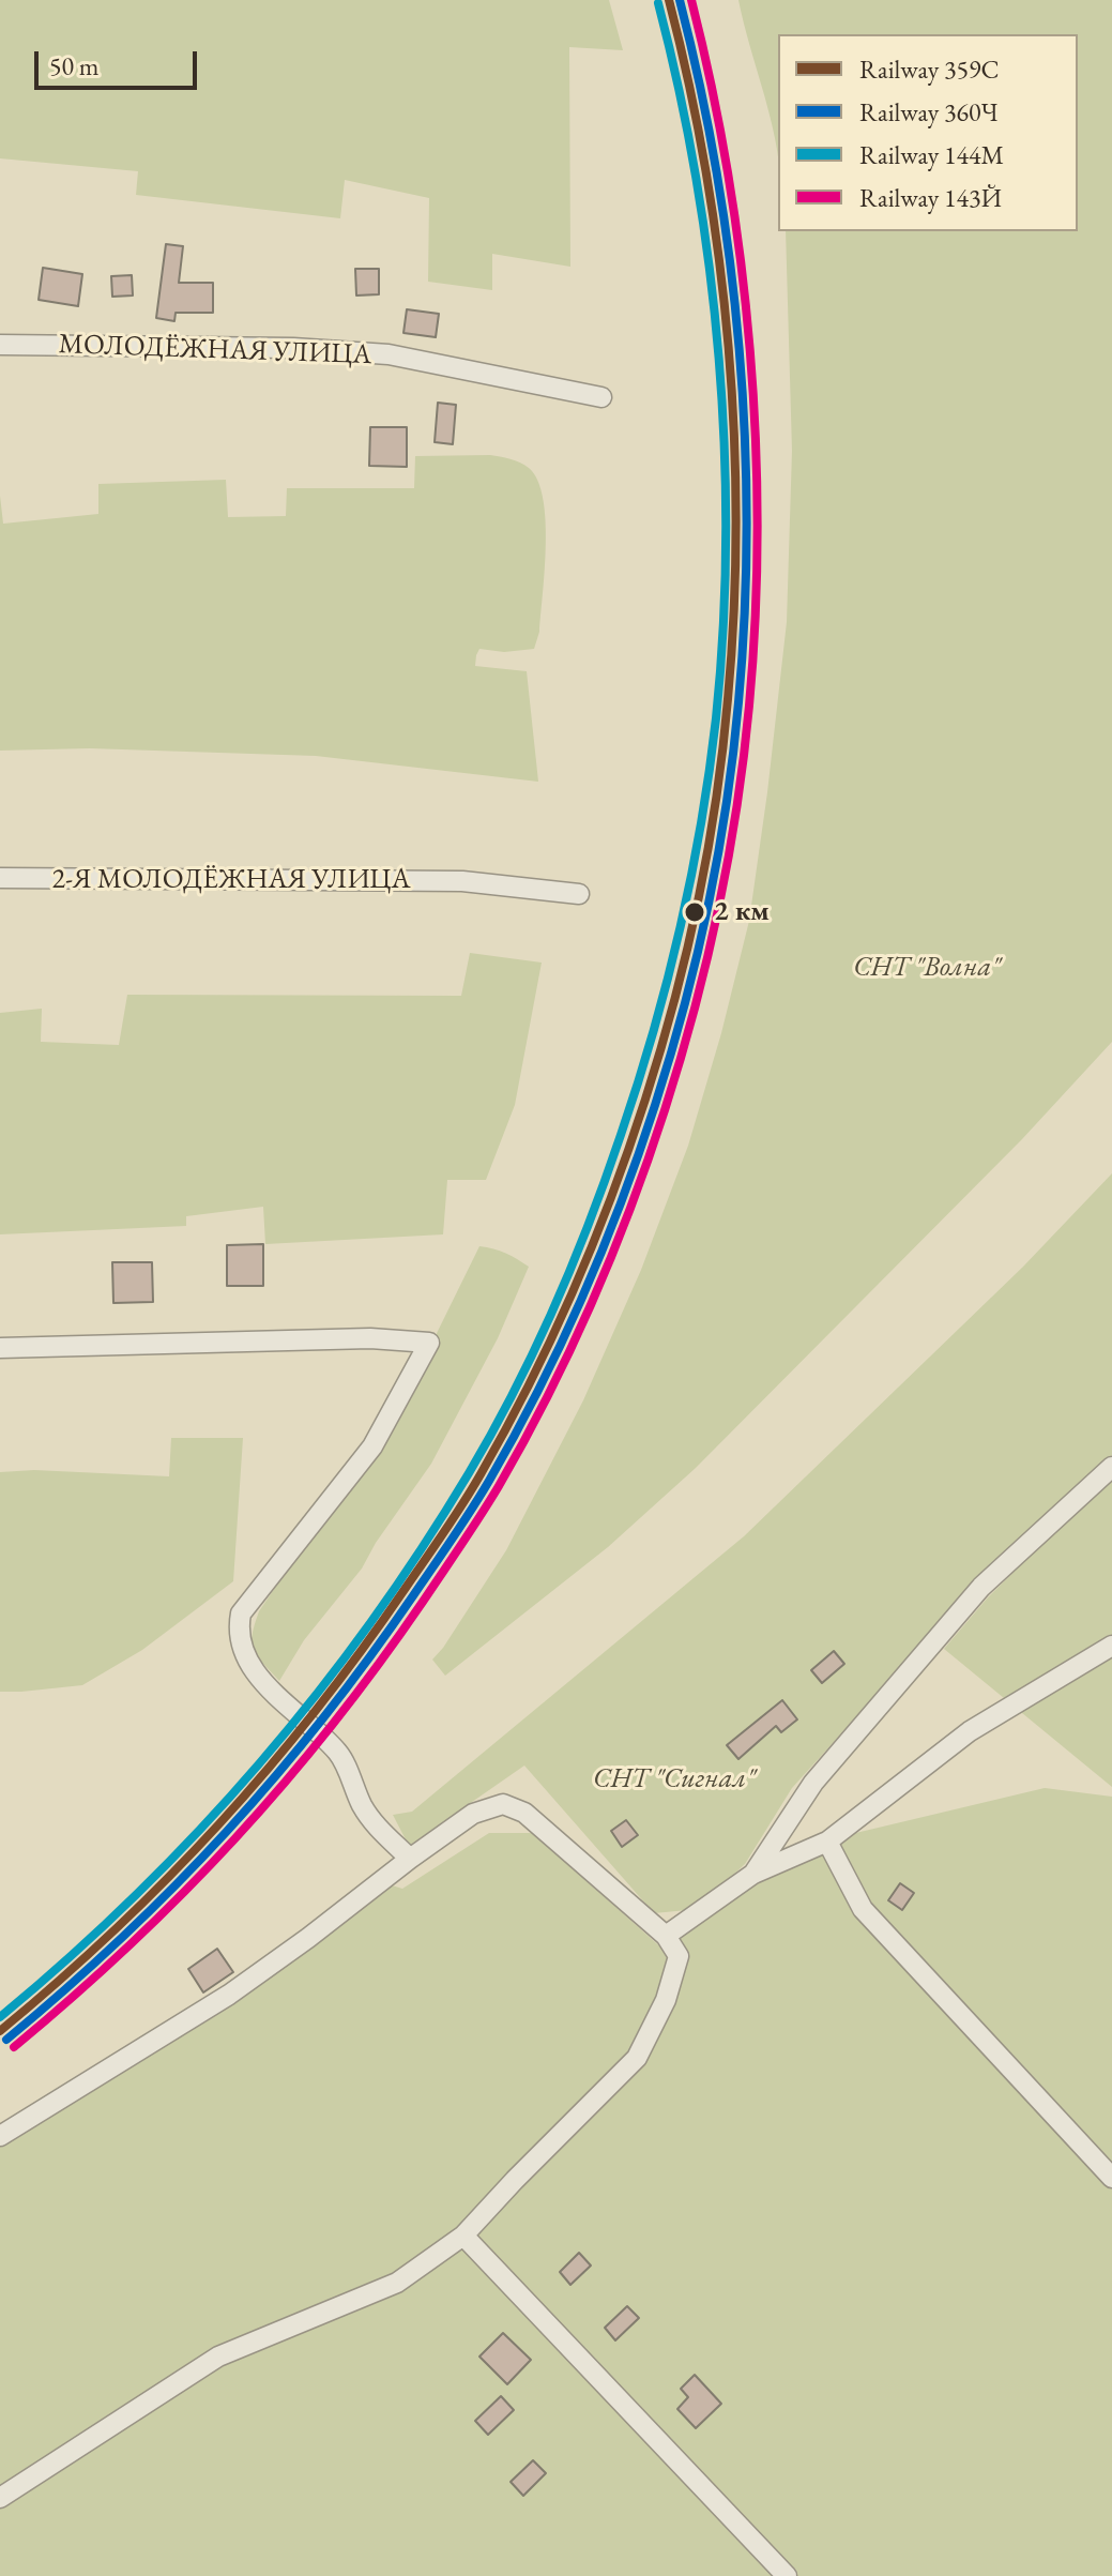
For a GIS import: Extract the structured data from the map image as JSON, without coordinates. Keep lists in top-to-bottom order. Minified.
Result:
{"streets":{"street":["МОЛОДЁЖНАЯ УЛИЦА","2-Я МОЛОДЁЖНАЯ УЛИЦА"]},"parks":["СНТ \"Волна\"","СНТ \"Сигнал\""],"places":["2 км"],"lines":["rail line 359С","rail line 360Ч","rail line 143Й","rail line 144М"],"legend":["Railway 359С","Railway 360Ч","Railway 144М","Railway 143Й"],"scale_bar":"50 m"}
